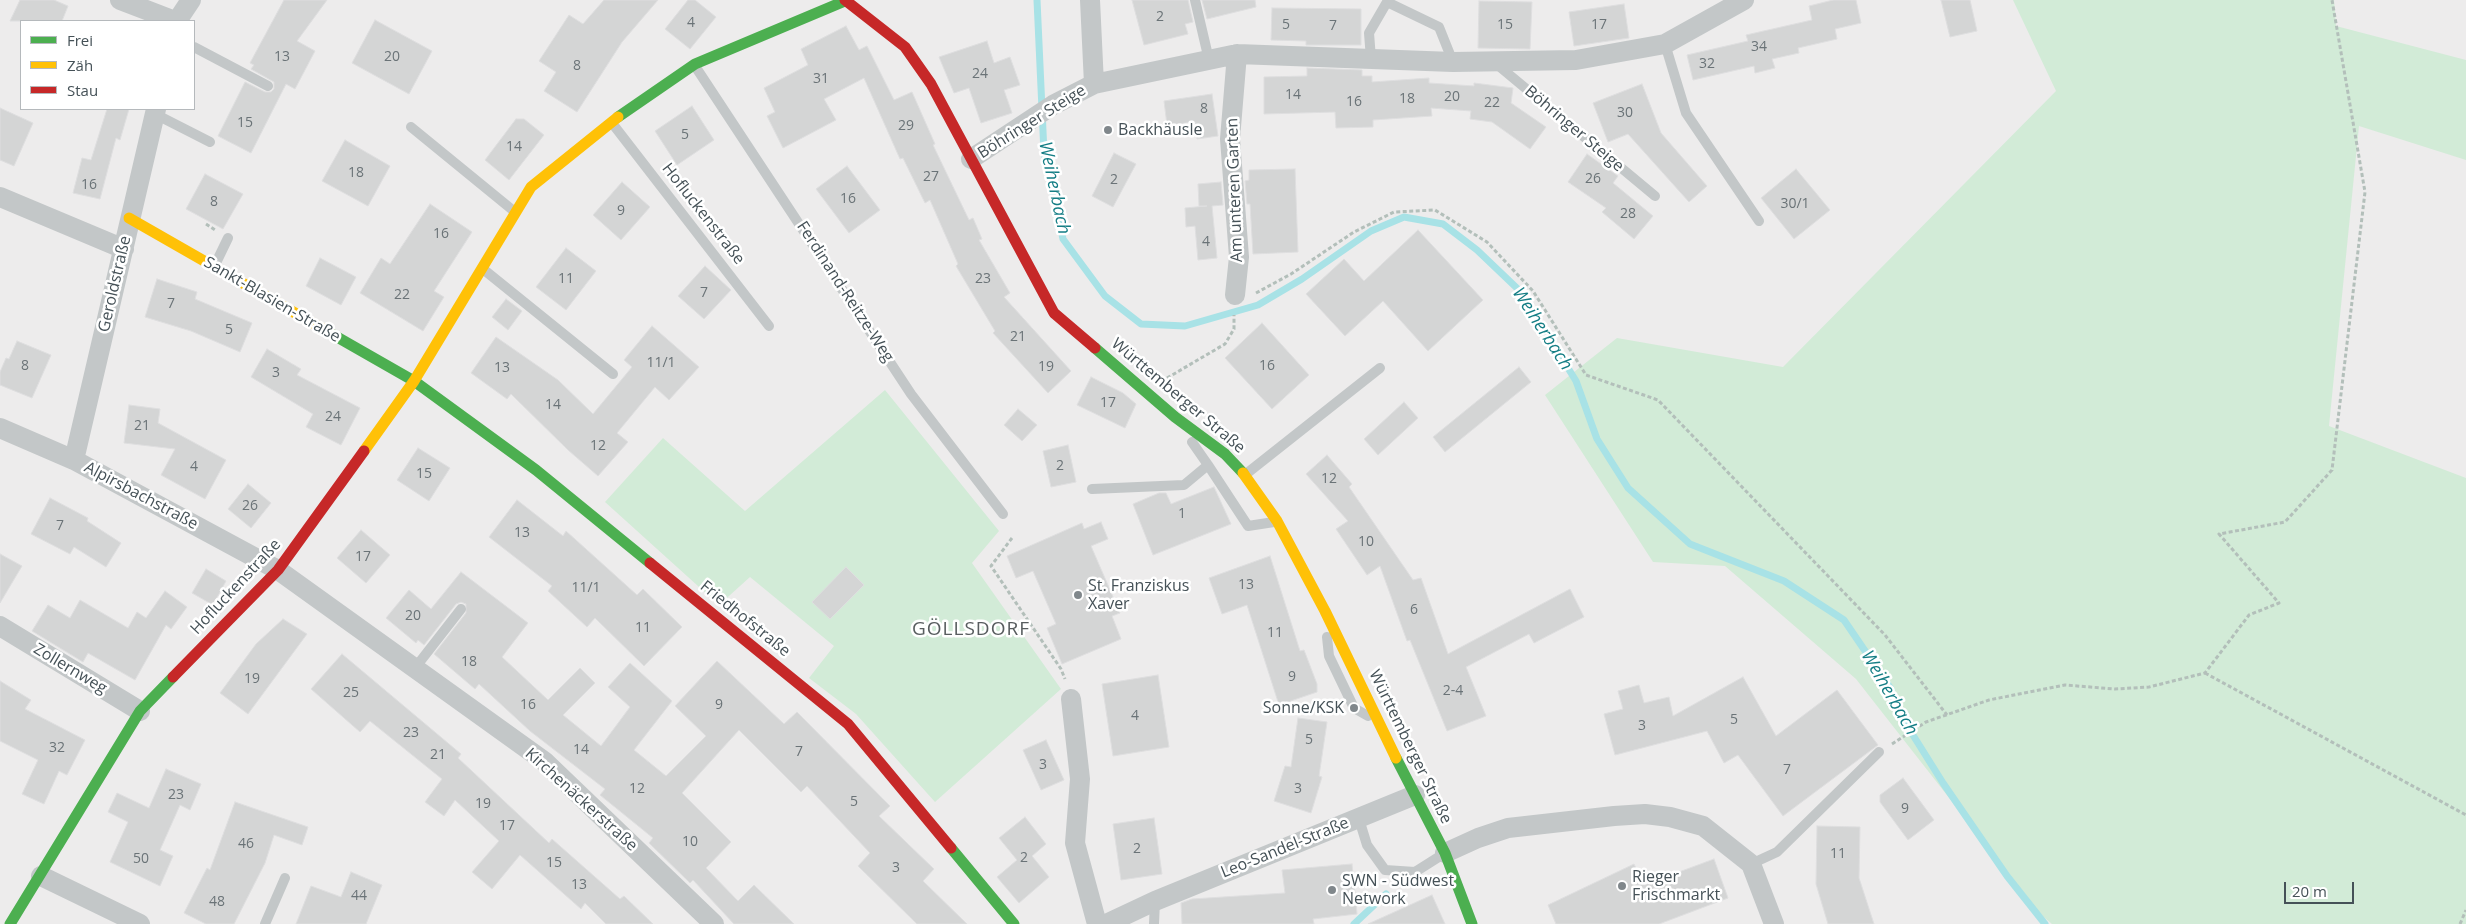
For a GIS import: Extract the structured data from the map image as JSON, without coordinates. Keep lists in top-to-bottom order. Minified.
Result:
{"streets":{"street":["Böhringer Steige","Am unteren Garten","Hofluckenstraße","Geroldstraße","Sankt-Blasien-Straße","Württemberger Straße","Alpirsbachstraße","Friedhofstraße","Zollernweg","Kirchenäckerstraße","Leo-Sandel-Straße"],"lane":["Ferdinand-Reitze-Weg"]},"crossings":[["Böhringer Steige","Am unteren Garten"],["Böhringer Steige","Württemberger Straße"],["Hofluckenstraße","Ferdinand-Reitze-Weg"],["Hofluckenstraße","Sankt-Blasien-Straße"],["Hofluckenstraße","Württemberger Straße"],["Hofluckenstraße","Alpirsbachstraße"],["Hofluckenstraße","Friedhofstraße"],["Hofluckenstraße","Zollernweg"],["Hofluckenstraße","Kirchenäckerstraße"],["Geroldstraße","Sankt-Blasien-Straße"],["Geroldstraße","Alpirsbachstraße"],["Sankt-Blasien-Straße","Friedhofstraße"],["Württemberger Straße","Leo-Sandel-Straße"],["Alpirsbachstraße","Kirchenäckerstraße"]],"districts":["GÖLLSDORF"],"water":["Weiherbach"],"places":["Backhäusle","St. Franziskus Xaver","Sonne/KSK","Rieger Frischmarkt","SWN - Südwest Network"],"house_numbers":["2","4","5","15","17","7","34","13","20","32","8","24","31","14","20","18","16","22","8","30","15","29","5","14","18","27","26","2","16","16","8","30/1","9","28","16","4","11","23","7","22","7","5","21","11/1","8","16","19","13","3","17","14","24","21","12","2","4","15","12","26","1","7","13","10","17","13","11/1","6","20","11","11","18","9","19","2-4","25","16","9","4","5","3","23","5","32","14","7","21","3","7","12","3","23","5","19","9","17","10","46","2","11","2","50","15","3","13","44","48"],"legend":["Frei","Zäh","Stau"],"scale_bar":"20 m"}
